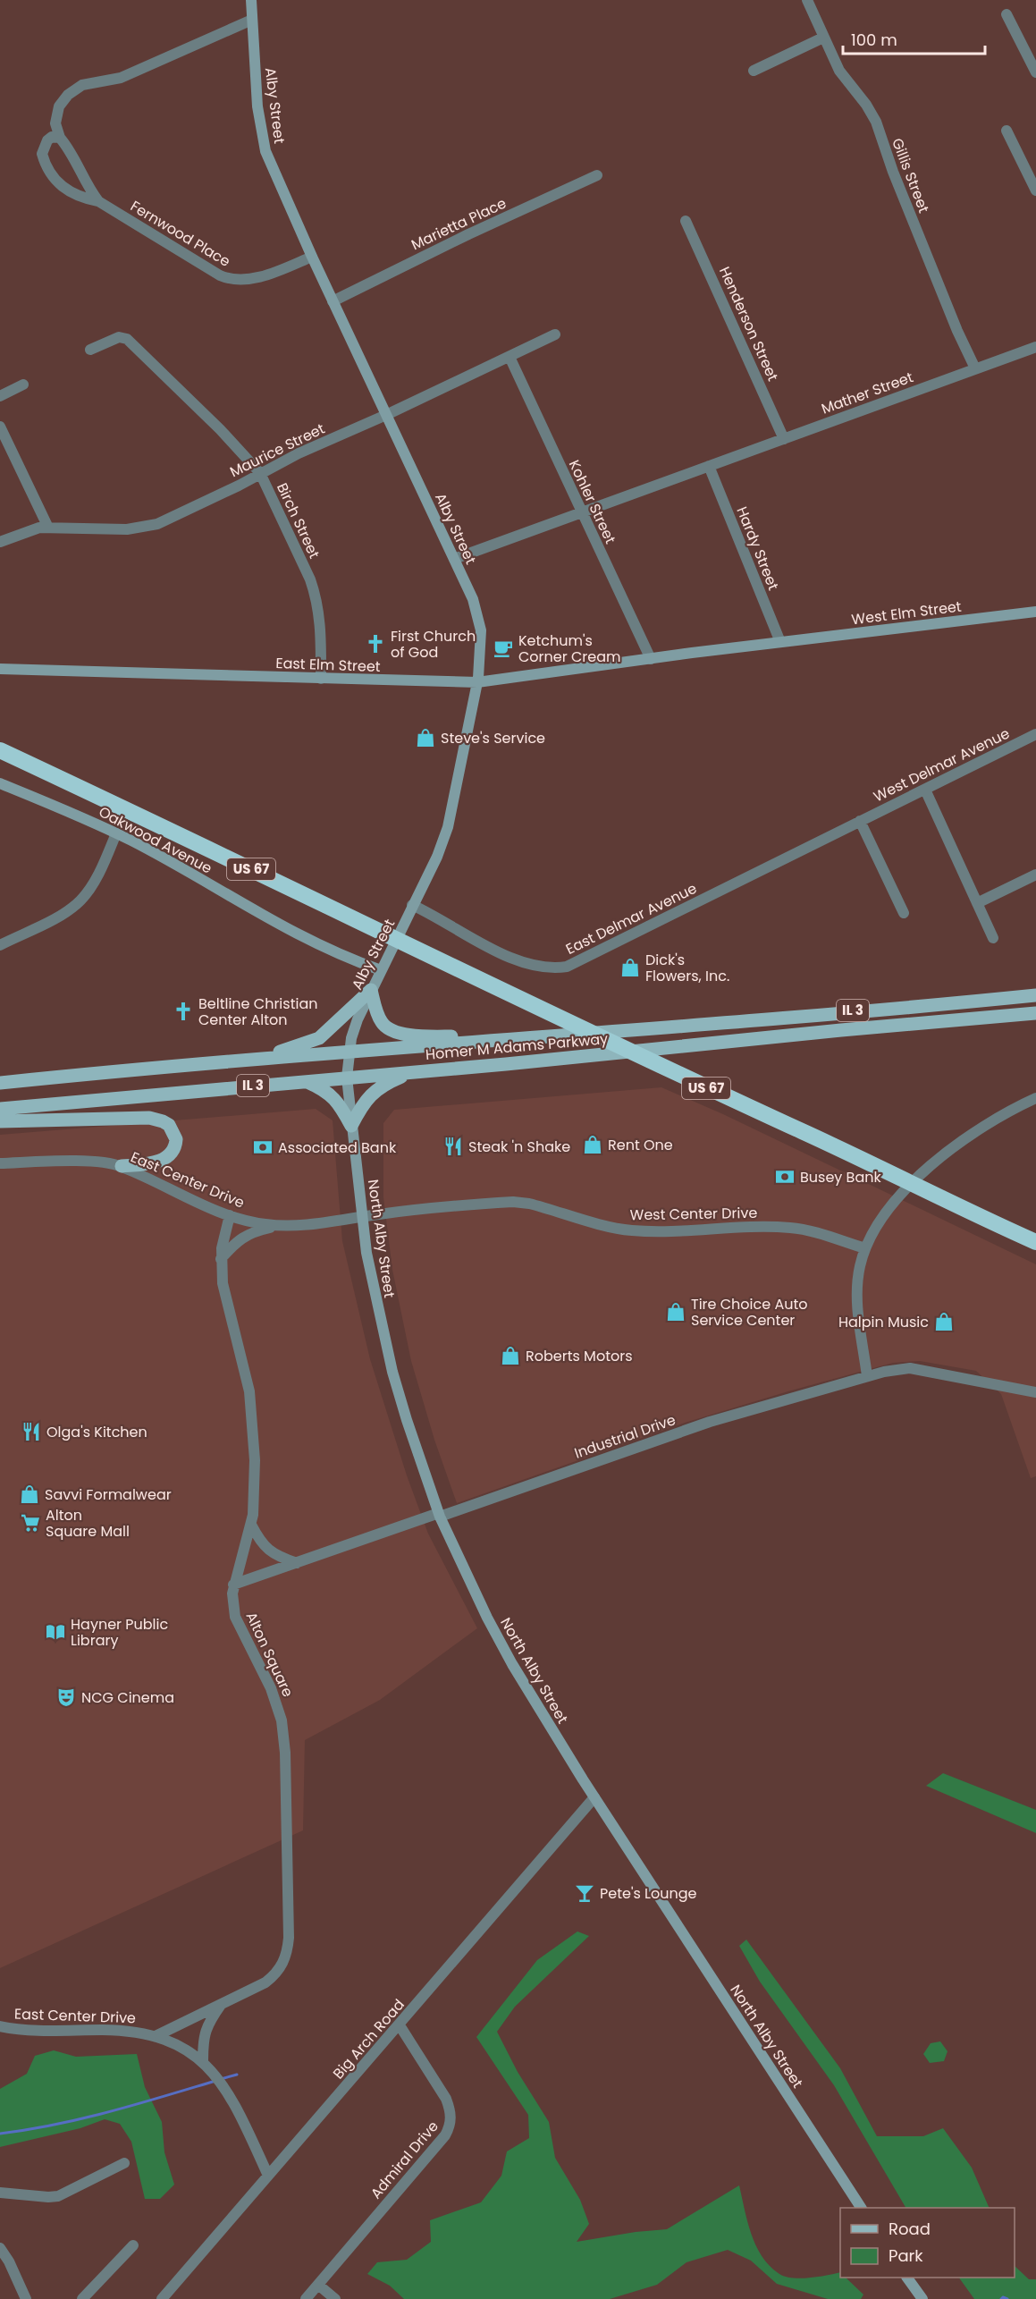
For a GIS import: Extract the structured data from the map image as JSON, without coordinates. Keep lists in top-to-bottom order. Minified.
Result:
{"streets":{"highway":["US 67"],"main road":["IL 3","Homer M Adams Parkway"],"street":["Alby Street","Gillis Street","Marietta Place","Fernwood Place","Henderson Street","Mather Street","Maurice Street","Kohler Street","Birch Street","Hardy Street","West Elm Street","East Elm Street","West Delmar Avenue","Oakwood Avenue","East Delmar Avenue","East Center Drive","West Center Drive","North Alby Street","Industrial Drive","Alton Square","Big Arch Road","Admiral Drive"]},"crossings":[["Alby Street","Marietta Place"],["Alby Street","Fernwood Place"],["Alby Street","Mather Street"],["Alby Street","Maurice Street"],["Alby Street","East Elm Street"],["Alby Street","Oakwood Avenue"],["Alby Street","East Delmar Avenue"],["Alby Street","Homer M Adams Parkway"],["Alby Street","North Alby Street"],["Gillis Street","Mather Street"],["Henderson Street","Mather Street"],["Mather Street","Kohler Street"],["Mather Street","Hardy Street"],["Maurice Street","Kohler Street"],["Maurice Street","Birch Street"],["Kohler Street","East Elm Street"],["Birch Street","East Elm Street"],["Hardy Street","West Elm Street"],["Hardy Street","East Elm Street"],["West Elm Street","East Elm Street"],["West Delmar Avenue","East Delmar Avenue"],["Homer M Adams Parkway","North Alby Street"],["East Center Drive","West Center Drive"],["East Center Drive","North Alby Street"],["East Center Drive","Alton Square"],["East Center Drive","Big Arch Road"],["West Center Drive","North Alby Street"],["North Alby Street","Industrial Drive"],["North Alby Street","Big Arch Road"],["Industrial Drive","Alton Square"],["Big Arch Road","Admiral Drive"]],"places":{"church":["First Church of God","Beltline Christian Center Alton"],"cafe":["Ketchum's Corner Cream"],"shop":["Steve's Service","Dick's Flowers, Inc.","Rent One","Tire Choice Auto Service Center","Halpin Music","Roberts Motors","Savvi Formalwear"],"restaurant":["Steak 'n Shake","Olga's Kitchen"],"bank":["Associated Bank","Busey Bank"],"supermarket":["Alton Square Mall"],"library":["Hayner Public Library"],"theatre":["NCG Cinema"],"bar":["Pete's Lounge"]},"legend":["Road","Park"],"scale_bar":"100 m"}
